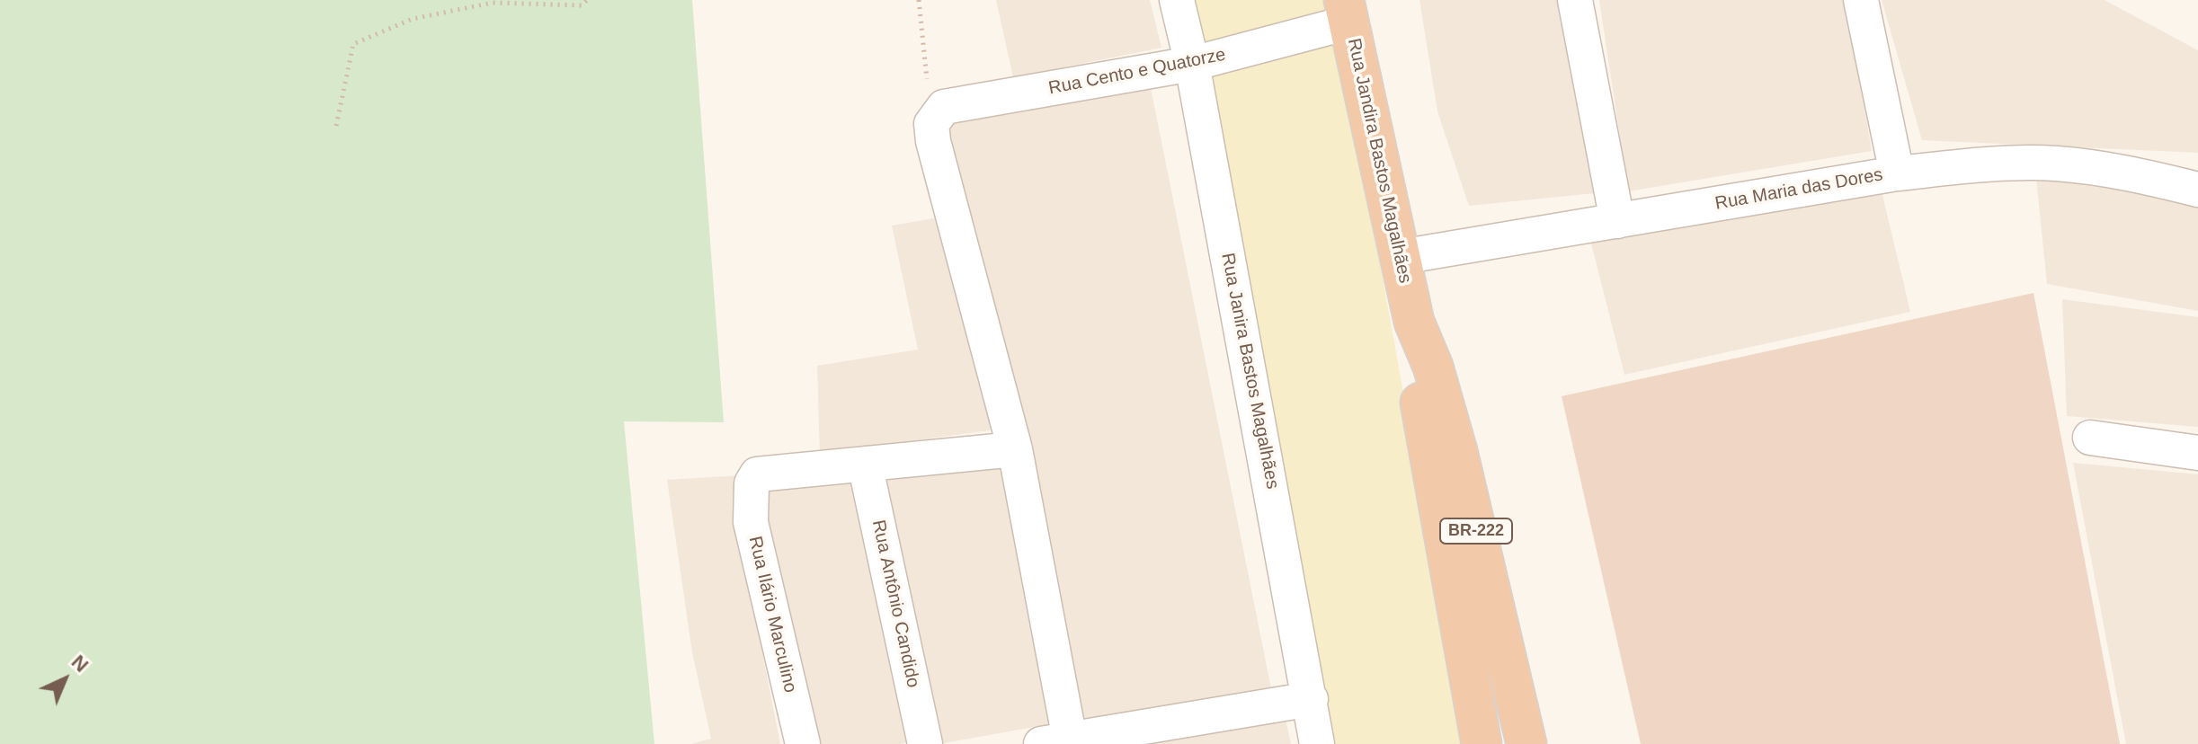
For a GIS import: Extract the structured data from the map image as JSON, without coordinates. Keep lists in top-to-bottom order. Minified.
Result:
{"streets":{"highway":["Rua Jandira Bastos Magalhães","BR-222"],"street":["Rua Cento e Quatorze","Rua Maria das Dores","Rua Janira Bastos Magalhães","Rua Antônio Candido","Rua Ilário Marculino"]},"crossings":[["Rua Cento e Quatorze","Rua Jandira Bastos Magalhães"],["Rua Cento e Quatorze","Rua Janira Bastos Magalhães"],["Rua Jandira Bastos Magalhães","Rua Maria das Dores"],["Rua Antônio Candido","Rua Ilário Marculino"]],"north":"top right"}
